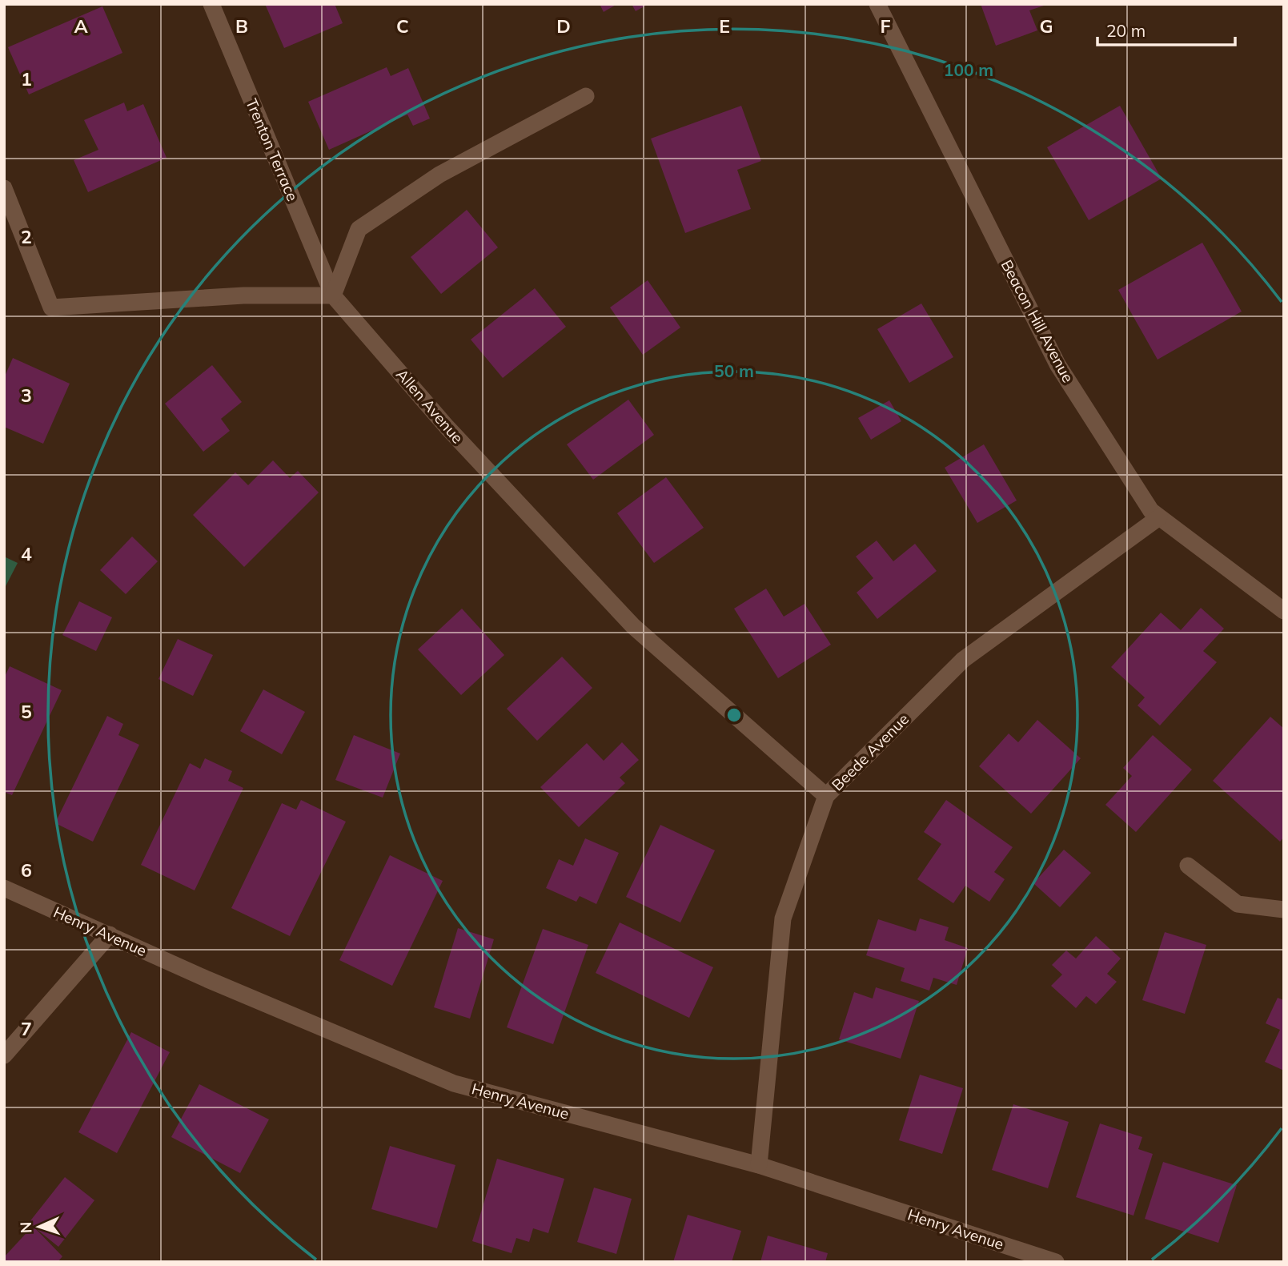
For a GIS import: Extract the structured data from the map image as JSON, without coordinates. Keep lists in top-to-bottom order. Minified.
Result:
{"streets":{"street":["Trenton Terrace","Beacon Hill Avenue","Allen Avenue","Beede Avenue","Henry Avenue"]},"crossings":[["Trenton Terrace","Allen Avenue"],["Beacon Hill Avenue","Beede Avenue"],["Allen Avenue","Beede Avenue"],["Beede Avenue","Henry Avenue"]],"scale_bar":"20 m","north":"left","grid":{"columns":["A","B","C","D","E","F","G"],"rows":["1","2","3","4","5","6","7"]},"rings":["100 m","50 m"]}
